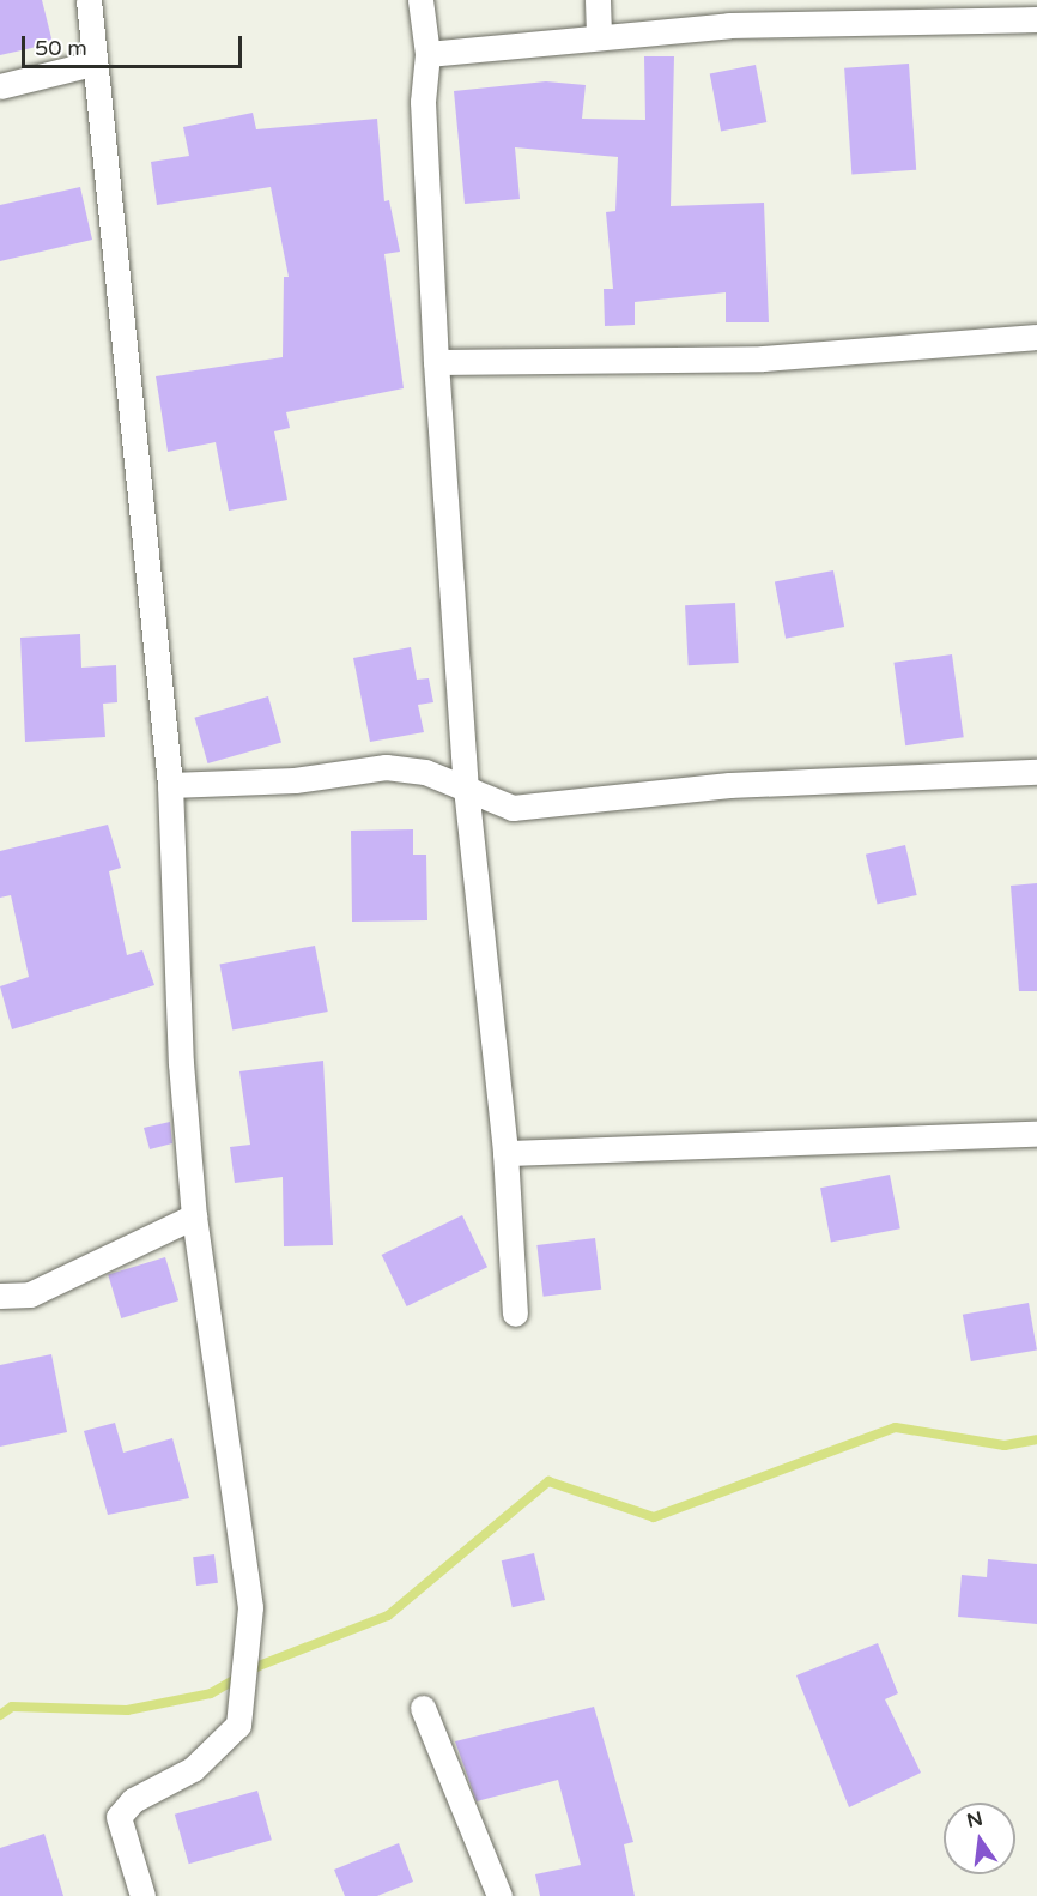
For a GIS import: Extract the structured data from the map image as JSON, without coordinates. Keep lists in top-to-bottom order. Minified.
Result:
{"scale_bar":"50 m","north":"top"}
